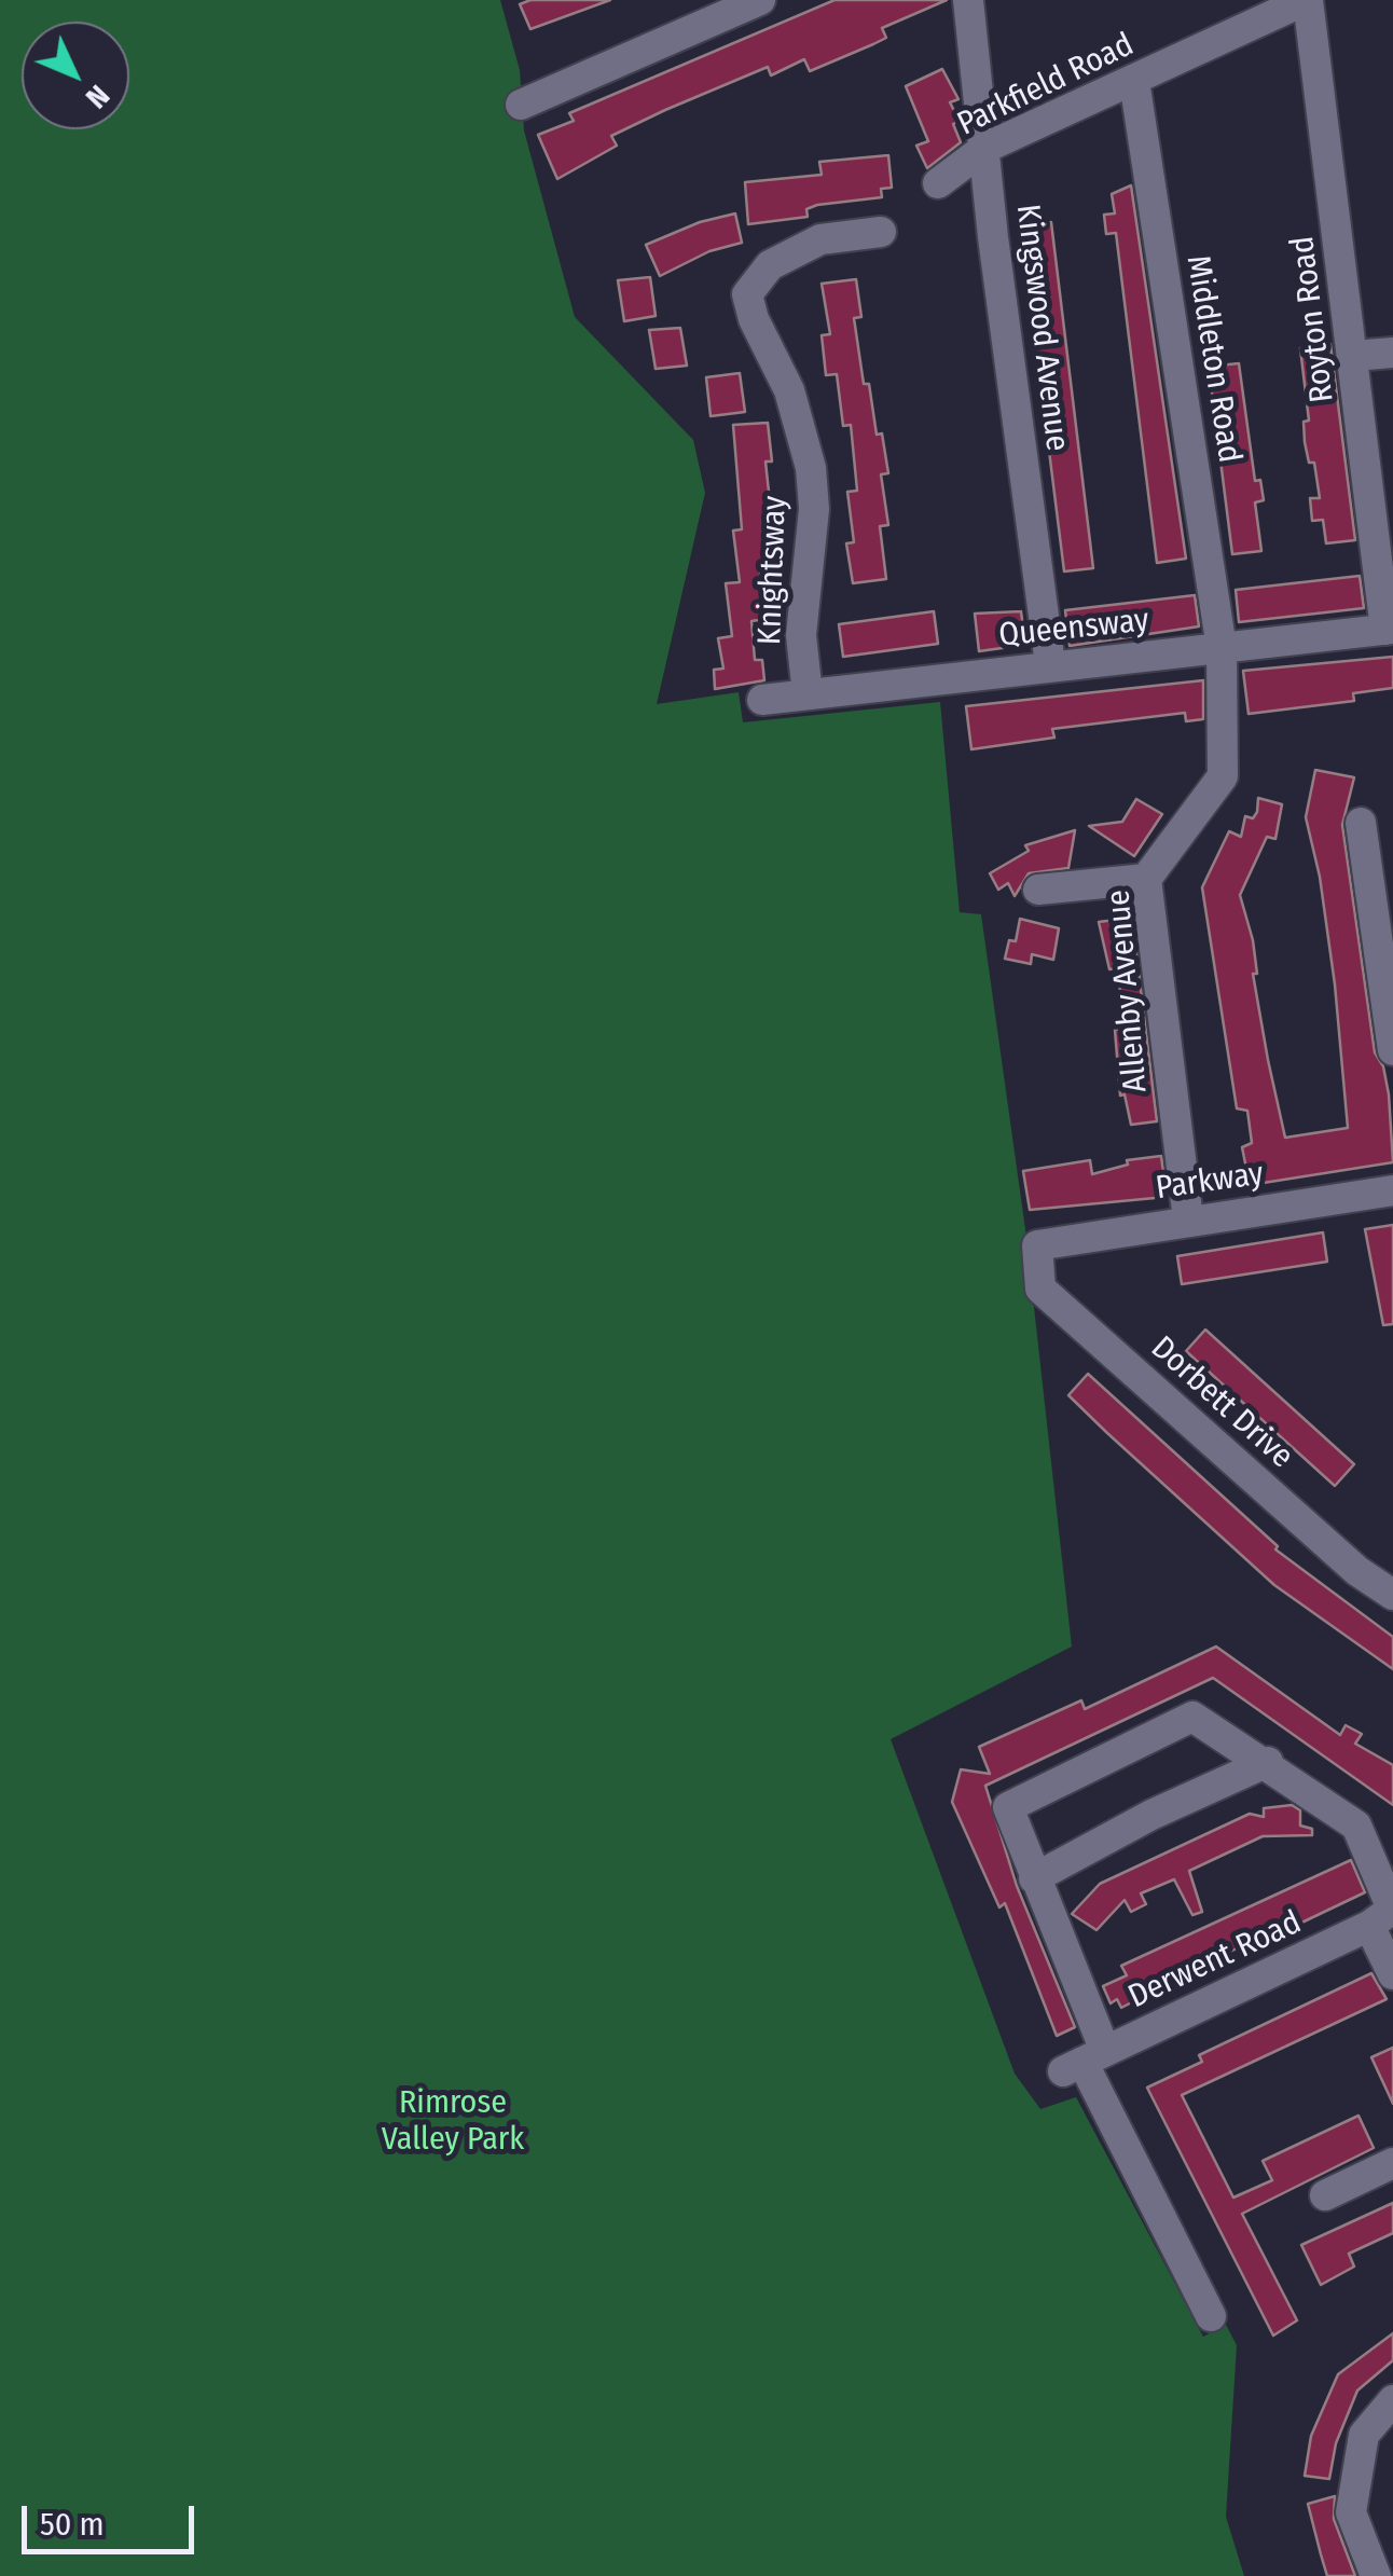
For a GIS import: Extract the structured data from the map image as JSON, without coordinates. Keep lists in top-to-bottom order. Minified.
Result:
{"streets":{"street":["Parkfield Road","Royton Road","Kingswood Avenue","Middleton Road","Knightsway","Queensway","Allenby Avenue","Parkway","Dorbett Drive","Derwent Road"]},"crossings":[["Parkfield Road","Royton Road"],["Parkfield Road","Kingswood Avenue"],["Parkfield Road","Middleton Road"],["Royton Road","Queensway"],["Kingswood Avenue","Queensway"],["Middleton Road","Queensway"],["Middleton Road","Allenby Avenue"],["Knightsway","Queensway"],["Queensway","Allenby Avenue"],["Allenby Avenue","Parkway"],["Parkway","Dorbett Drive"]],"parks":["Rimrose Valley Park"],"scale_bar":"50 m","north":"bottom right"}
